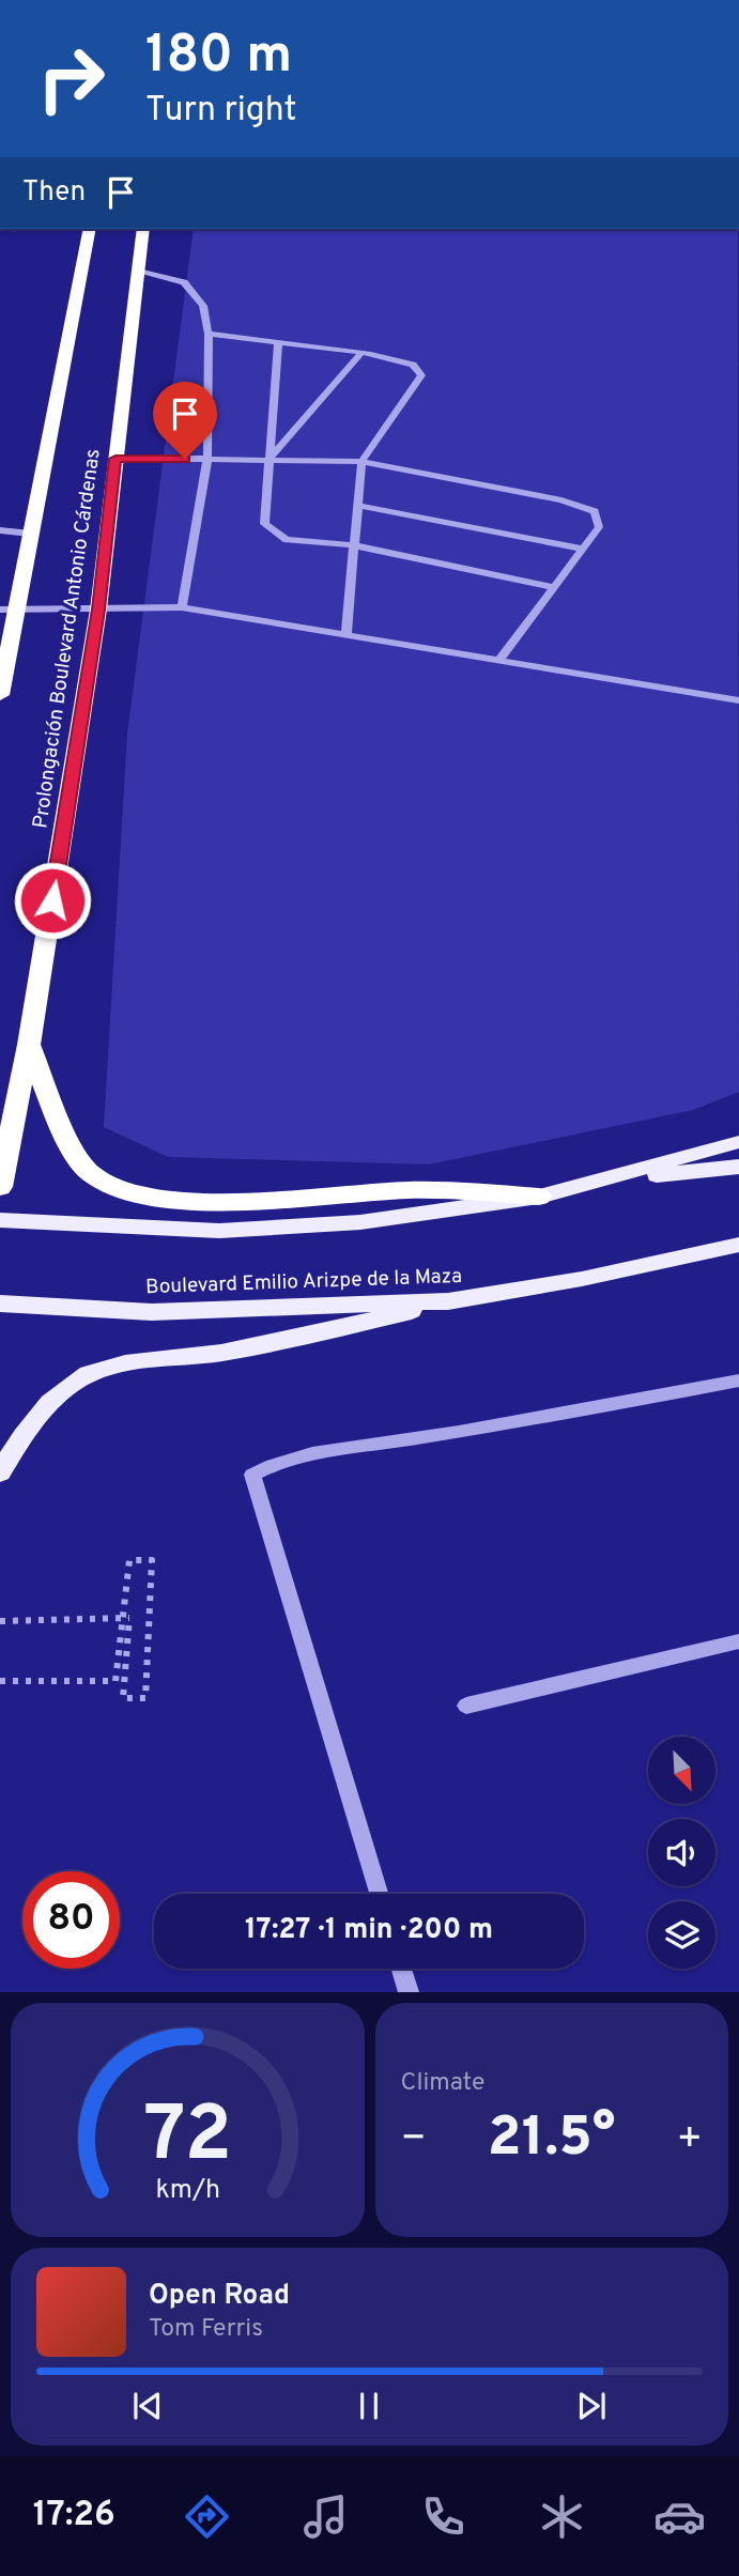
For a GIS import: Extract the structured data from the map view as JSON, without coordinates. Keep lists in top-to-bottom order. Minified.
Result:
{"streets":{"highway":["Prolongación Boulevard Antonio Cárdenas"],"main road":["Boulevard Emilio Arizpe de la Maza"]},"north":"bottom right","page":{"turn":["180 m","Turn right"],"then":"Then","limit":"80","trip":"17:27 · 1 min · 200 m","tile":"Climate","heat":["−","21.5°","+"],"song":["Open Road","Tom Ferris"],"tabs":"17:26","gauge":["72","km/h"]}}
